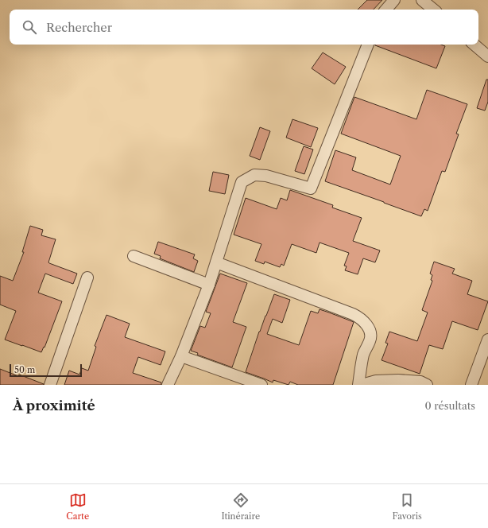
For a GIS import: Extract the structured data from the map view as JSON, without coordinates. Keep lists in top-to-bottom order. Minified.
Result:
{"scale_bar":"50 m","page":{"search":"Rechercher","scale":"50 m","heading":["À proximité","0 résultats"],"nav":["Carte","Itinéraire","Favoris"]}}
